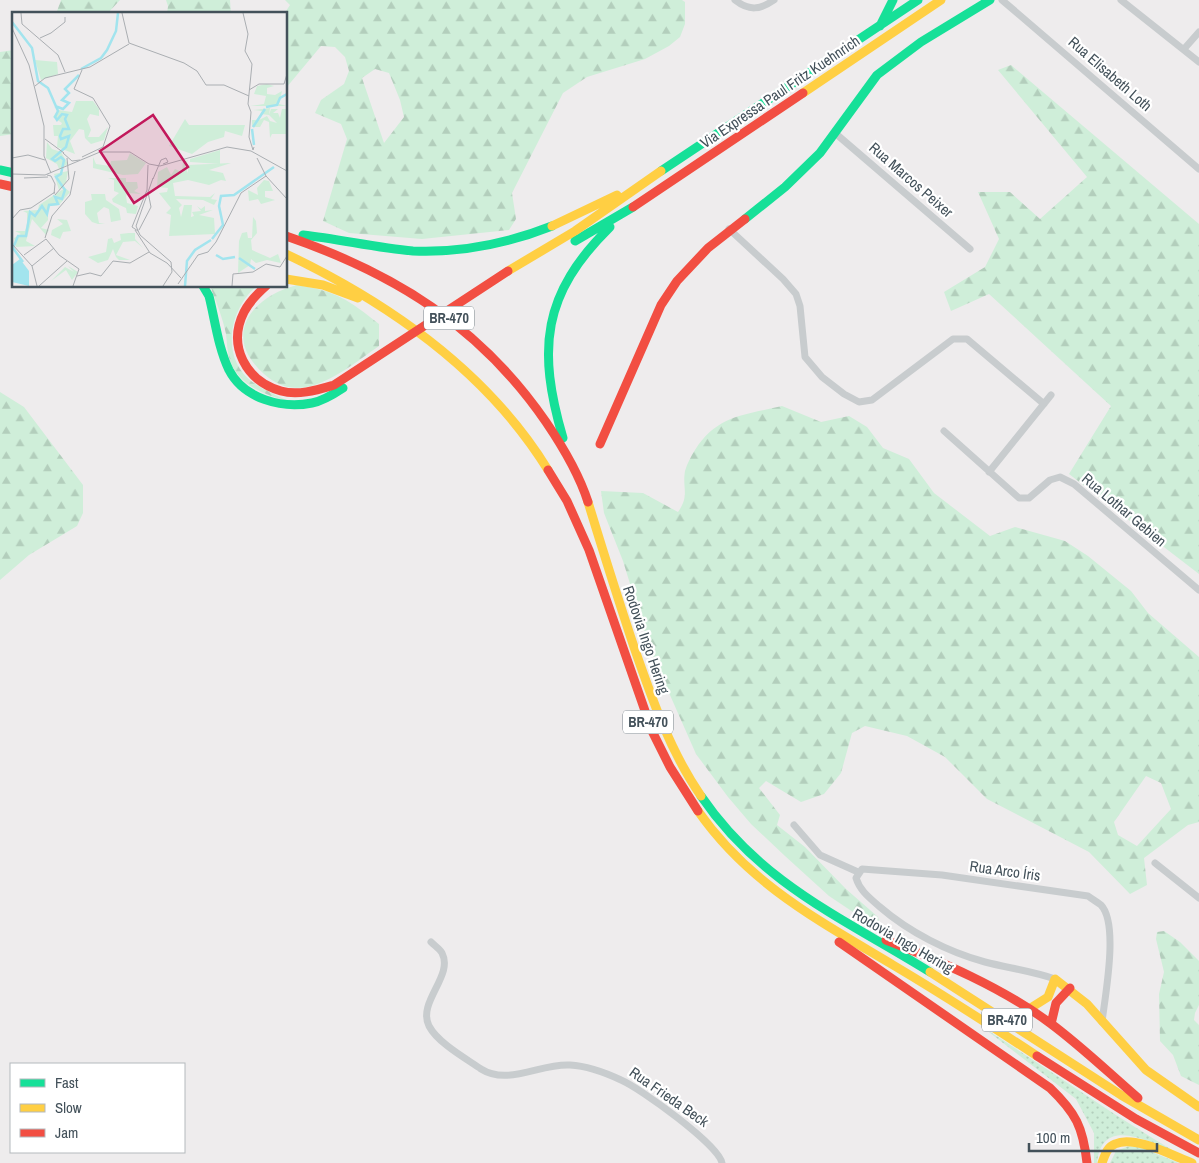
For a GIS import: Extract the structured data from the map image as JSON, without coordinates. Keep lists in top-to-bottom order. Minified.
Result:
{"streets":{"main road":["Via Expressa Paul Fritz Kuehnrich","BR-470","Rodovia Ingo Hering"],"street":["Rua Elisabeth Loth","Rua Marcos Peixer","Rua Lothar Gebien","Rua Arco Íris","Rua Frieda Beck"]},"legend":["Fast","Slow","Jam"],"scale_bar":"100 m"}
